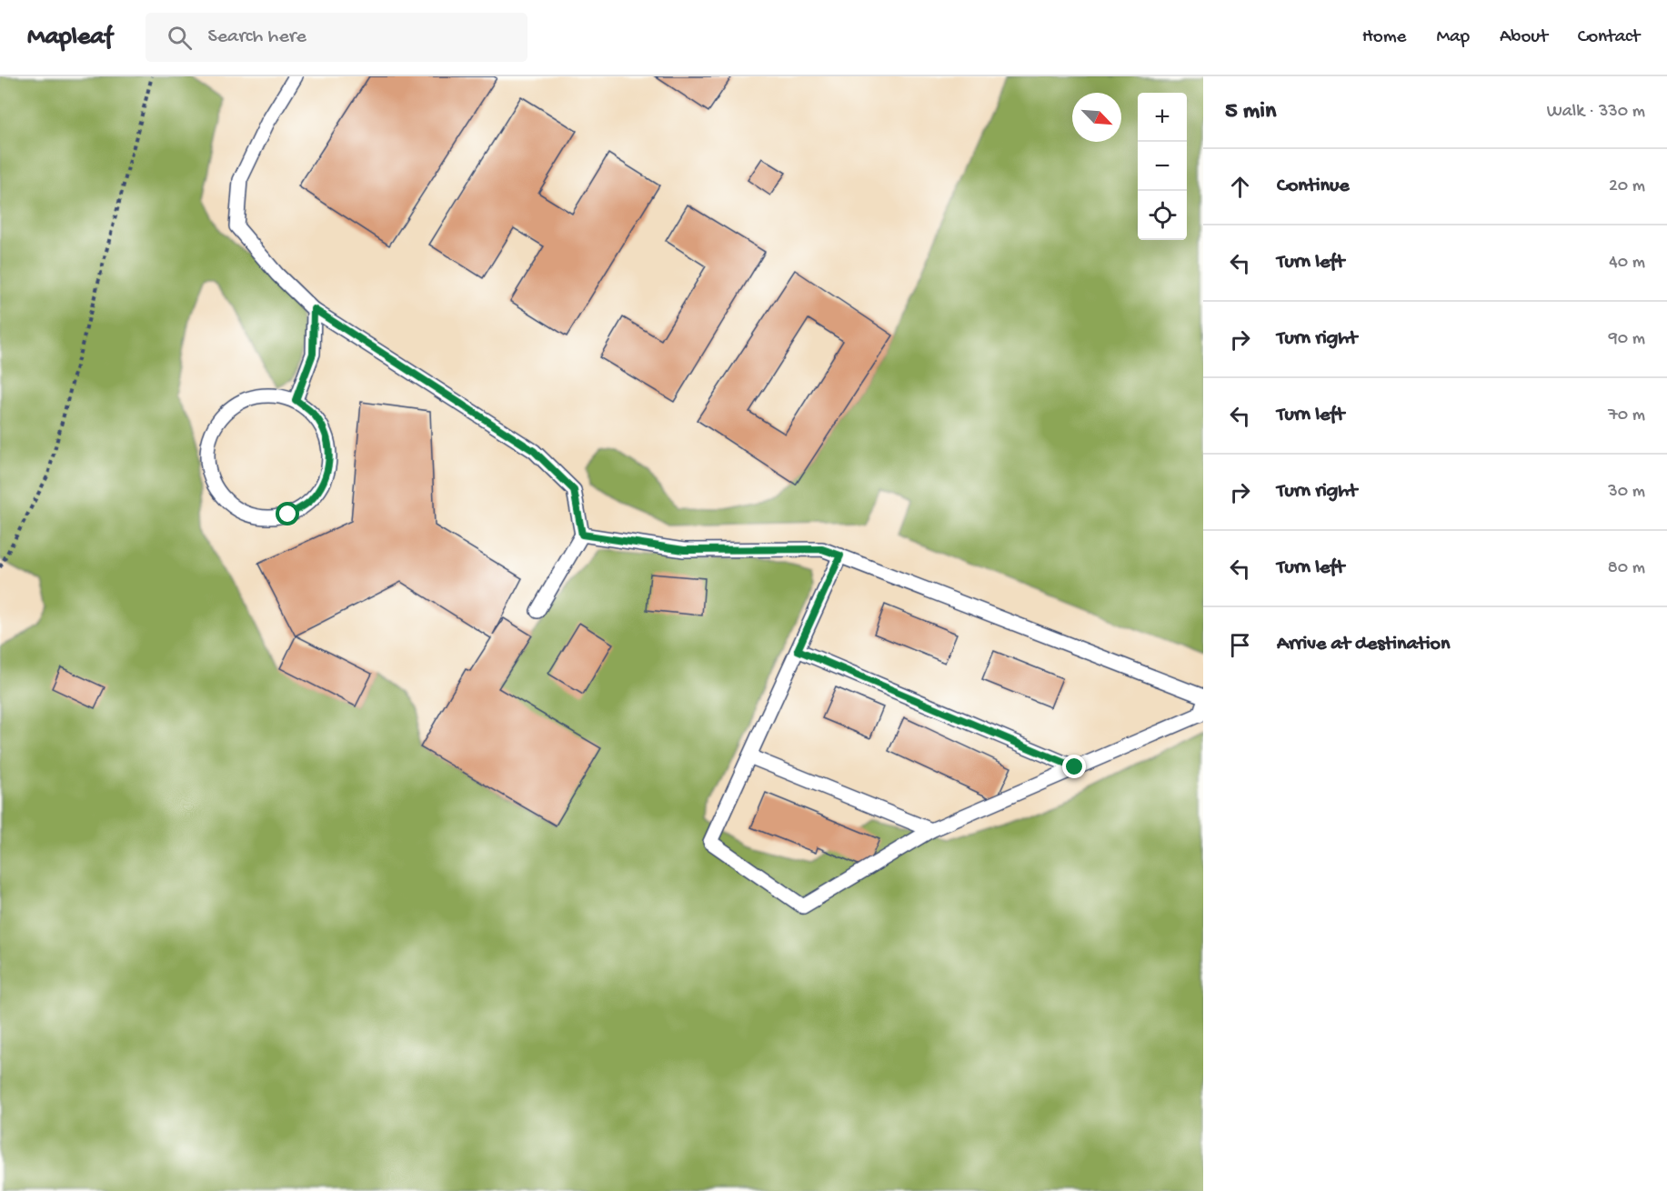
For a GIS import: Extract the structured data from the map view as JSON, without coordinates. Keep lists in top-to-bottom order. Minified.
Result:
{"north":"bottom right","page":{"header":"Mapleaf","search":"Search here","nav":["Home","Map","About","Contact"],"heading":["5 min","Walk · 330 m"],"map_buttons":["+","−"],"list":[["Continue","20 m"],["Turn left","40 m"],["Turn right","90 m"],["Turn left","70 m"],["Turn right","30 m"],["Turn left","80 m"],"Arrive at destination"]}}
